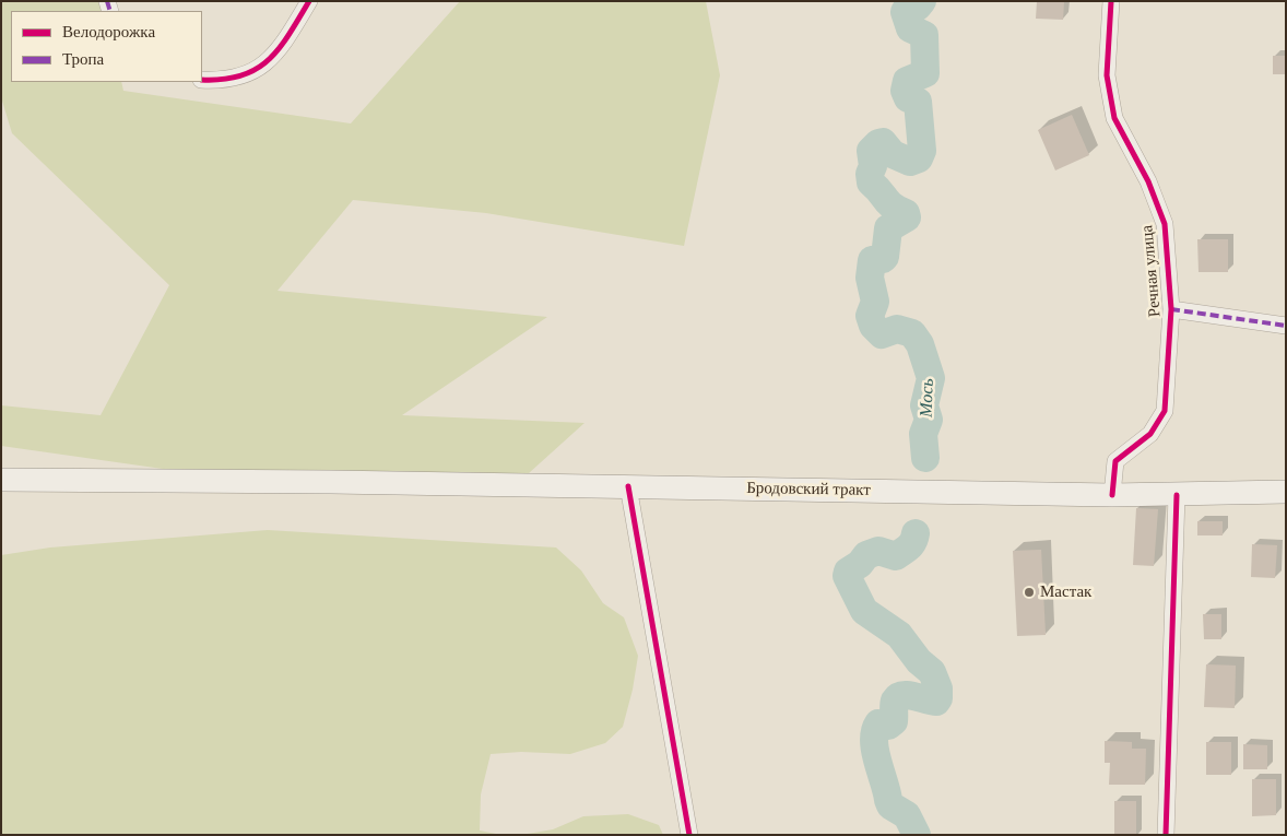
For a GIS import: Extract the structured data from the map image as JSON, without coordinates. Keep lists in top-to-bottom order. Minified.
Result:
{"streets":{"main road":["Бродовский тракт"],"street":["Речная улица"]},"crossings":[["Речная улица","Бродовский тракт"]],"water":["Мось"],"places":["Мастак"],"legend":["Велодорожка","Тропа"]}
